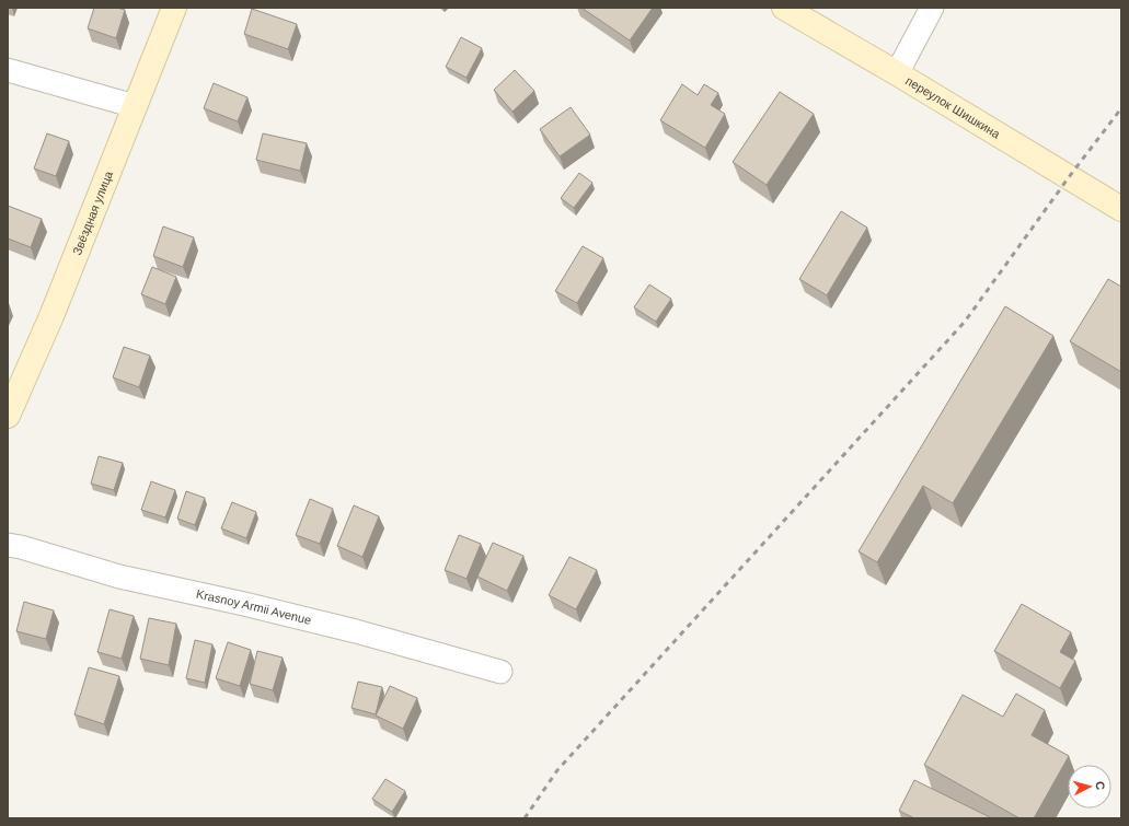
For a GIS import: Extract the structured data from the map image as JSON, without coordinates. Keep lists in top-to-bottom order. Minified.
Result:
{"streets":{"main road":["переулок Шишкина","Звёздная улица"],"street":["Krasnoy Armii Avenue"]},"north":"right"}
